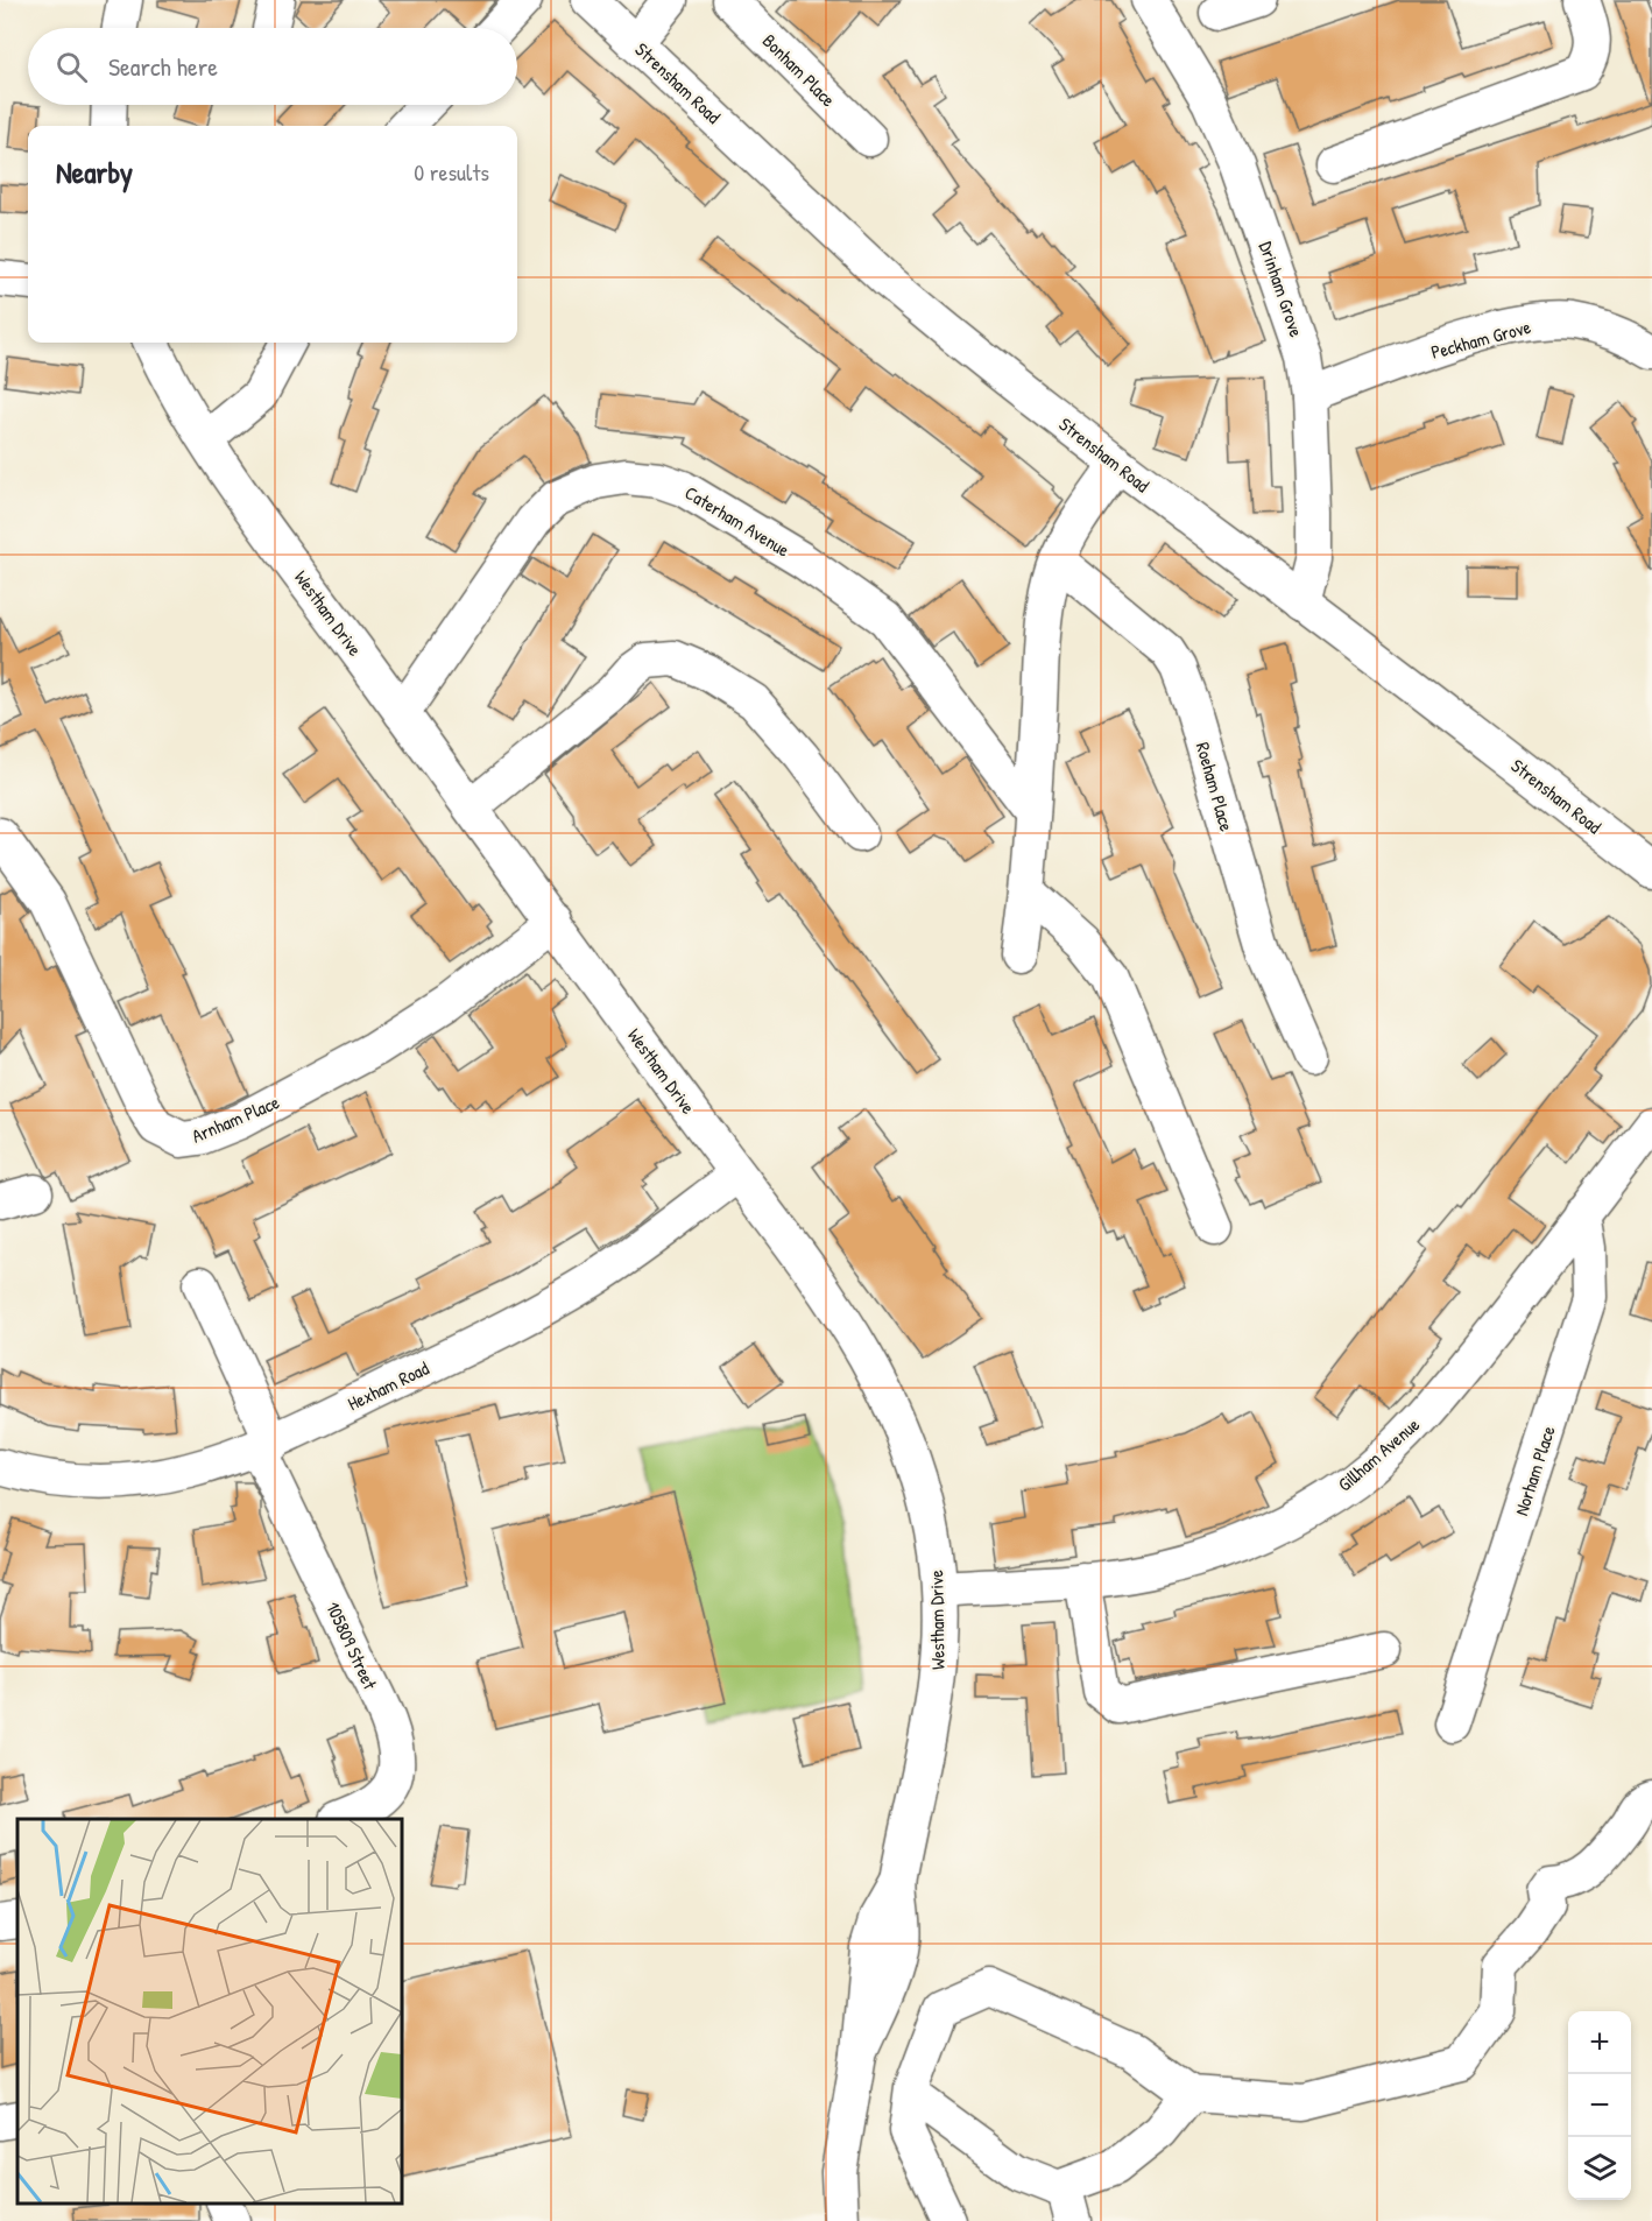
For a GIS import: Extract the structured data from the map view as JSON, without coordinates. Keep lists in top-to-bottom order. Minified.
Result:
{"streets":{"street":["Bonham Place","Strensham Road","Drinham Grove","Peckham Grove","Caterham Avenue","Westham Drive","Roeham Place","Arnham Place","Hexham Road","Gillham Avenue","Norham Place","105809 Street"]},"crossings":[["Strensham Road","Drinham Grove"],["Drinham Grove","Peckham Grove"],["Caterham Avenue","Westham Drive"],["Westham Drive","Arnham Place"],["Westham Drive","Hexham Road"],["Westham Drive","Gillham Avenue"],["Hexham Road","105809 Street"],["Gillham Avenue","Norham Place"]],"page":{"search":"Search here","heading":["Nearby","0 results"],"map_buttons":["+","−"]}}
